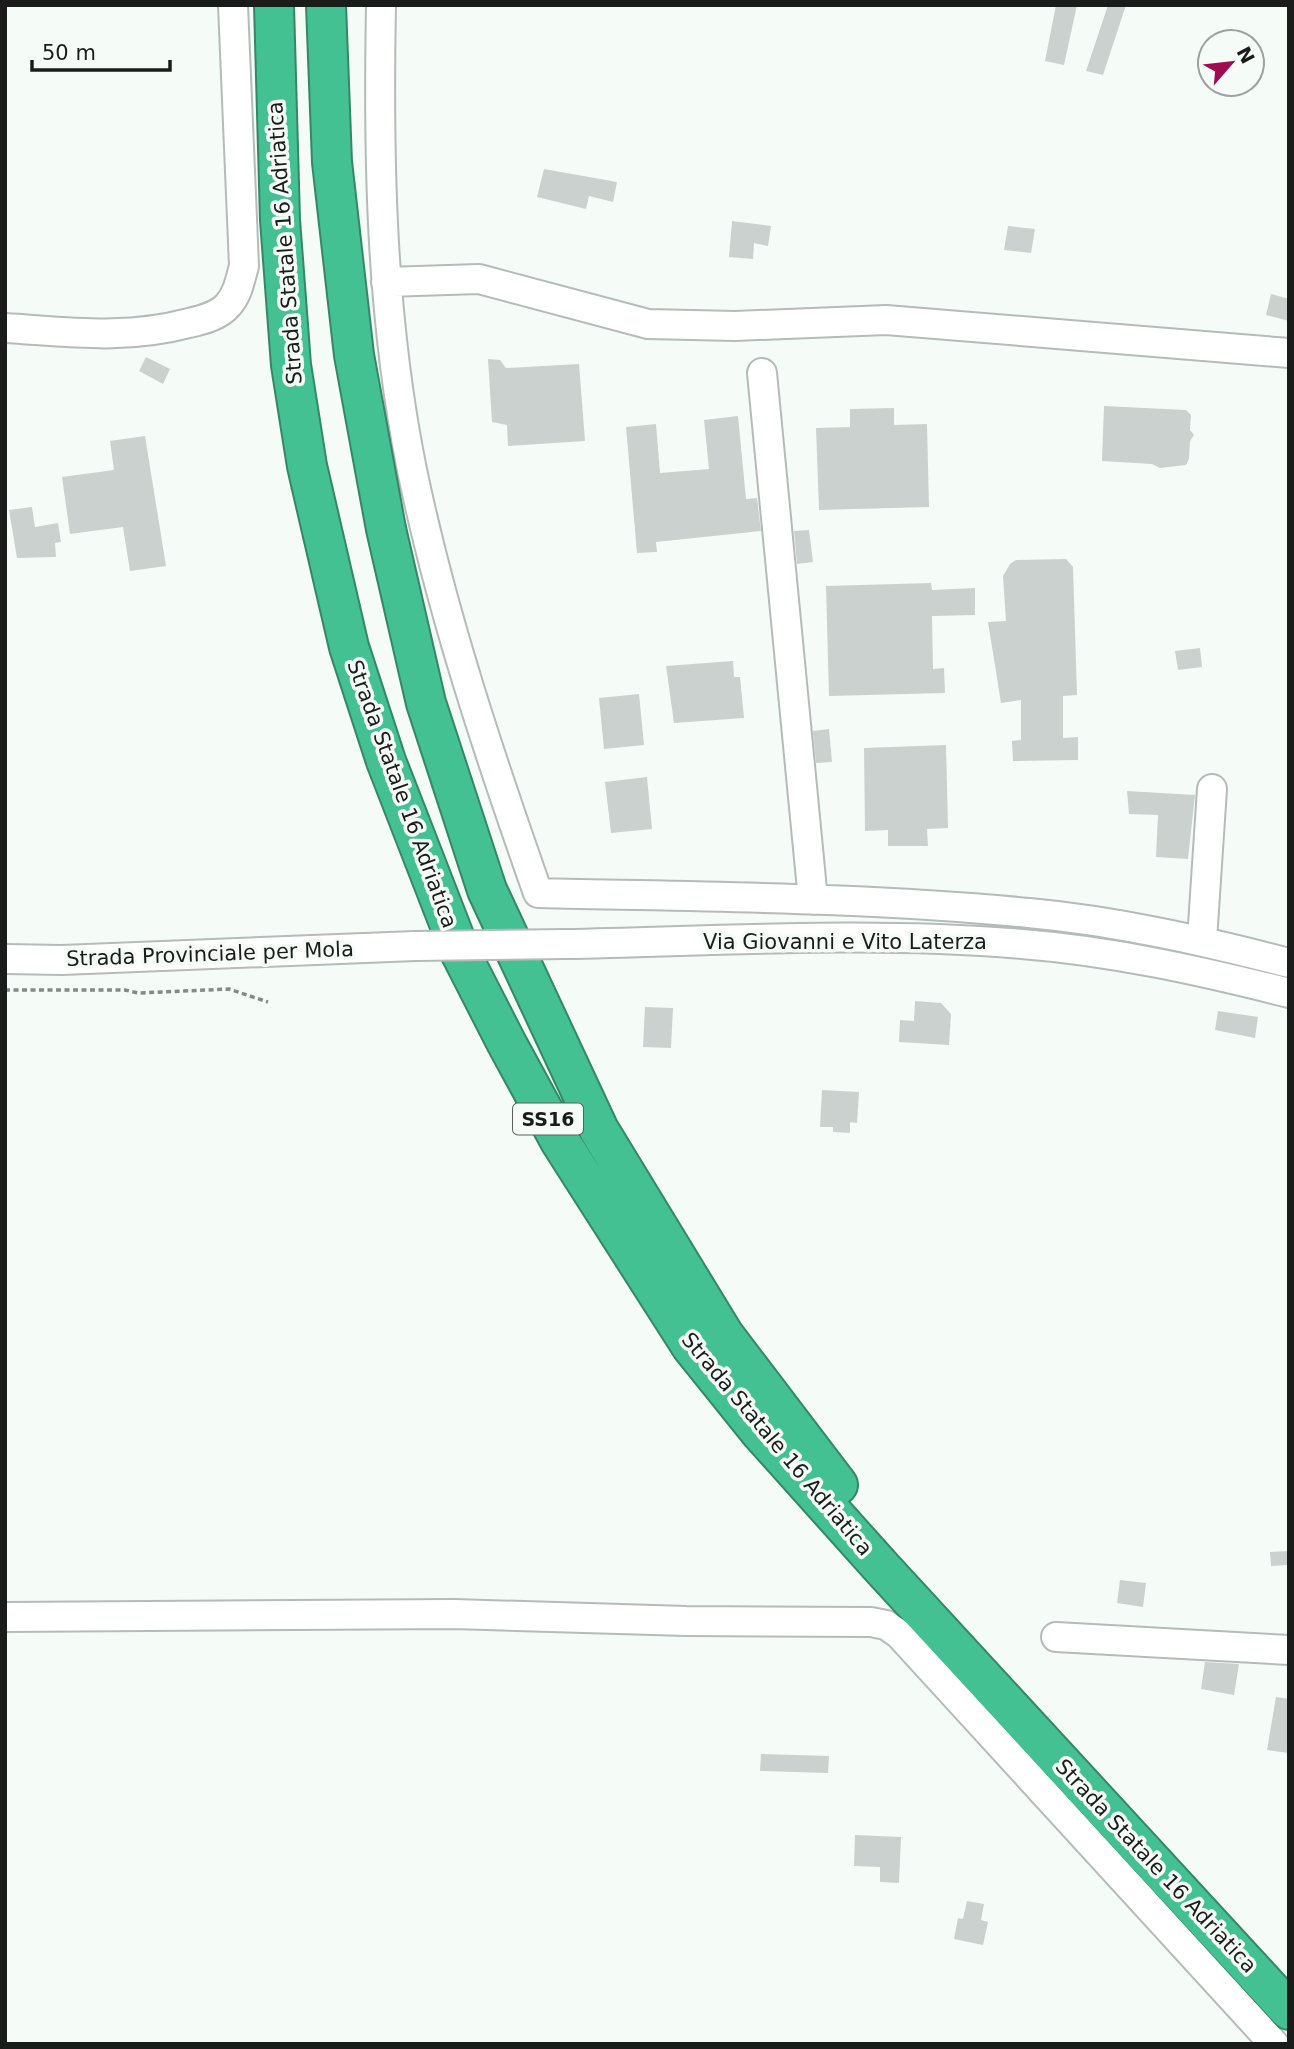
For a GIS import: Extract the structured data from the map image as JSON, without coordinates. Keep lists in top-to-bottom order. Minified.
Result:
{"streets":{"highway":["Strada Statale 16 Adriatica","SS16"],"street":["Via Giovanni e Vito Laterza","Strada Provinciale per Mola"]},"crossings":[["Via Giovanni e Vito Laterza","Strada Provinciale per Mola"]],"scale_bar":"50 m","north":"top right"}
